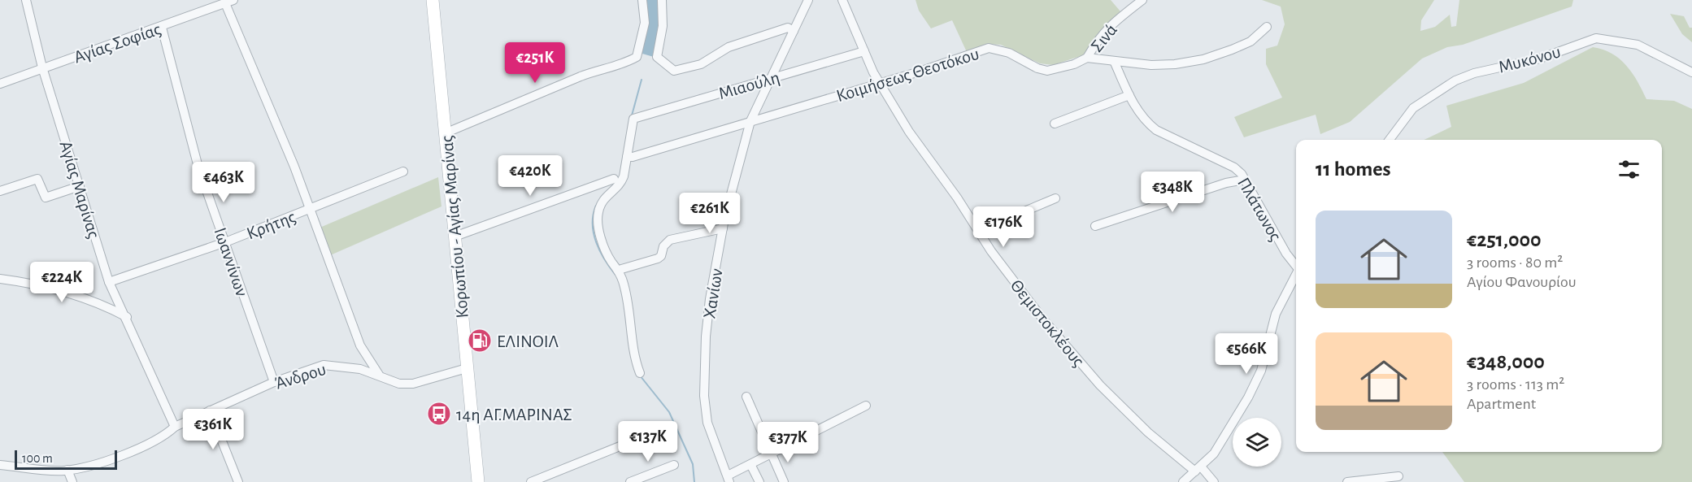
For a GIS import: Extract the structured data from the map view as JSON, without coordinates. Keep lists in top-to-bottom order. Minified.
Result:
{"streets":{"main road":["Κορωπίου - Αγίας Μαρίνας"],"street":["Σινά","Αγίας Σοφίας","Μυκόνου","Κοιμήσεως Θεοτόκου","Μιαούλη","Αγίας Μαρίνας","Πλάτωνος","Κρήτης","Ιωαννίνων","Χανίων","Θεμιστοκλέους","Άνδρου"]},"crossings":[["Σινά","Κοιμήσεως Θεοτόκου"],["Αγίας Σοφίας","Αγίας Μαρίνας"],["Αγίας Σοφίας","Ιωαννίνων"],["Κοιμήσεως Θεοτόκου","Μιαούλη"],["Κοιμήσεως Θεοτόκου","Πλάτωνος"],["Κοιμήσεως Θεοτόκου","Χανίων"],["Κοιμήσεως Θεοτόκου","Θεμιστοκλέους"],["Μιαούλη","Χανίων"],["Μιαούλη","Θεμιστοκλέους"],["Αγίας Μαρίνας","Κρήτης"],["Αγίας Μαρίνας","Άνδρου"],["Κρήτης","Ιωαννίνων"],["Κορωπίου - Αγίας Μαρίνας","Άνδρου"],["Ιωαννίνων","Άνδρου"]],"places":{"fuel station":["ΕΛΙΝΟΙΛ"],"bus stop":["14η ΑΓ.ΜΑΡΙΝΑΣ"]},"scale_bar":"100 m","page":{"price":["€251K","€420K","€463K","€348K","€261K","€176K","€224K","€566K","€361K","€137K","€377K"],"heading":"11 homes","list":[{"name":"€251,000","note":"3 rooms · 80 m² · Αγίου Φανουρίου"},{"name":"€348,000","note":"3 rooms · 113 m² · Apartment"}],"scale":"100 m"}}
